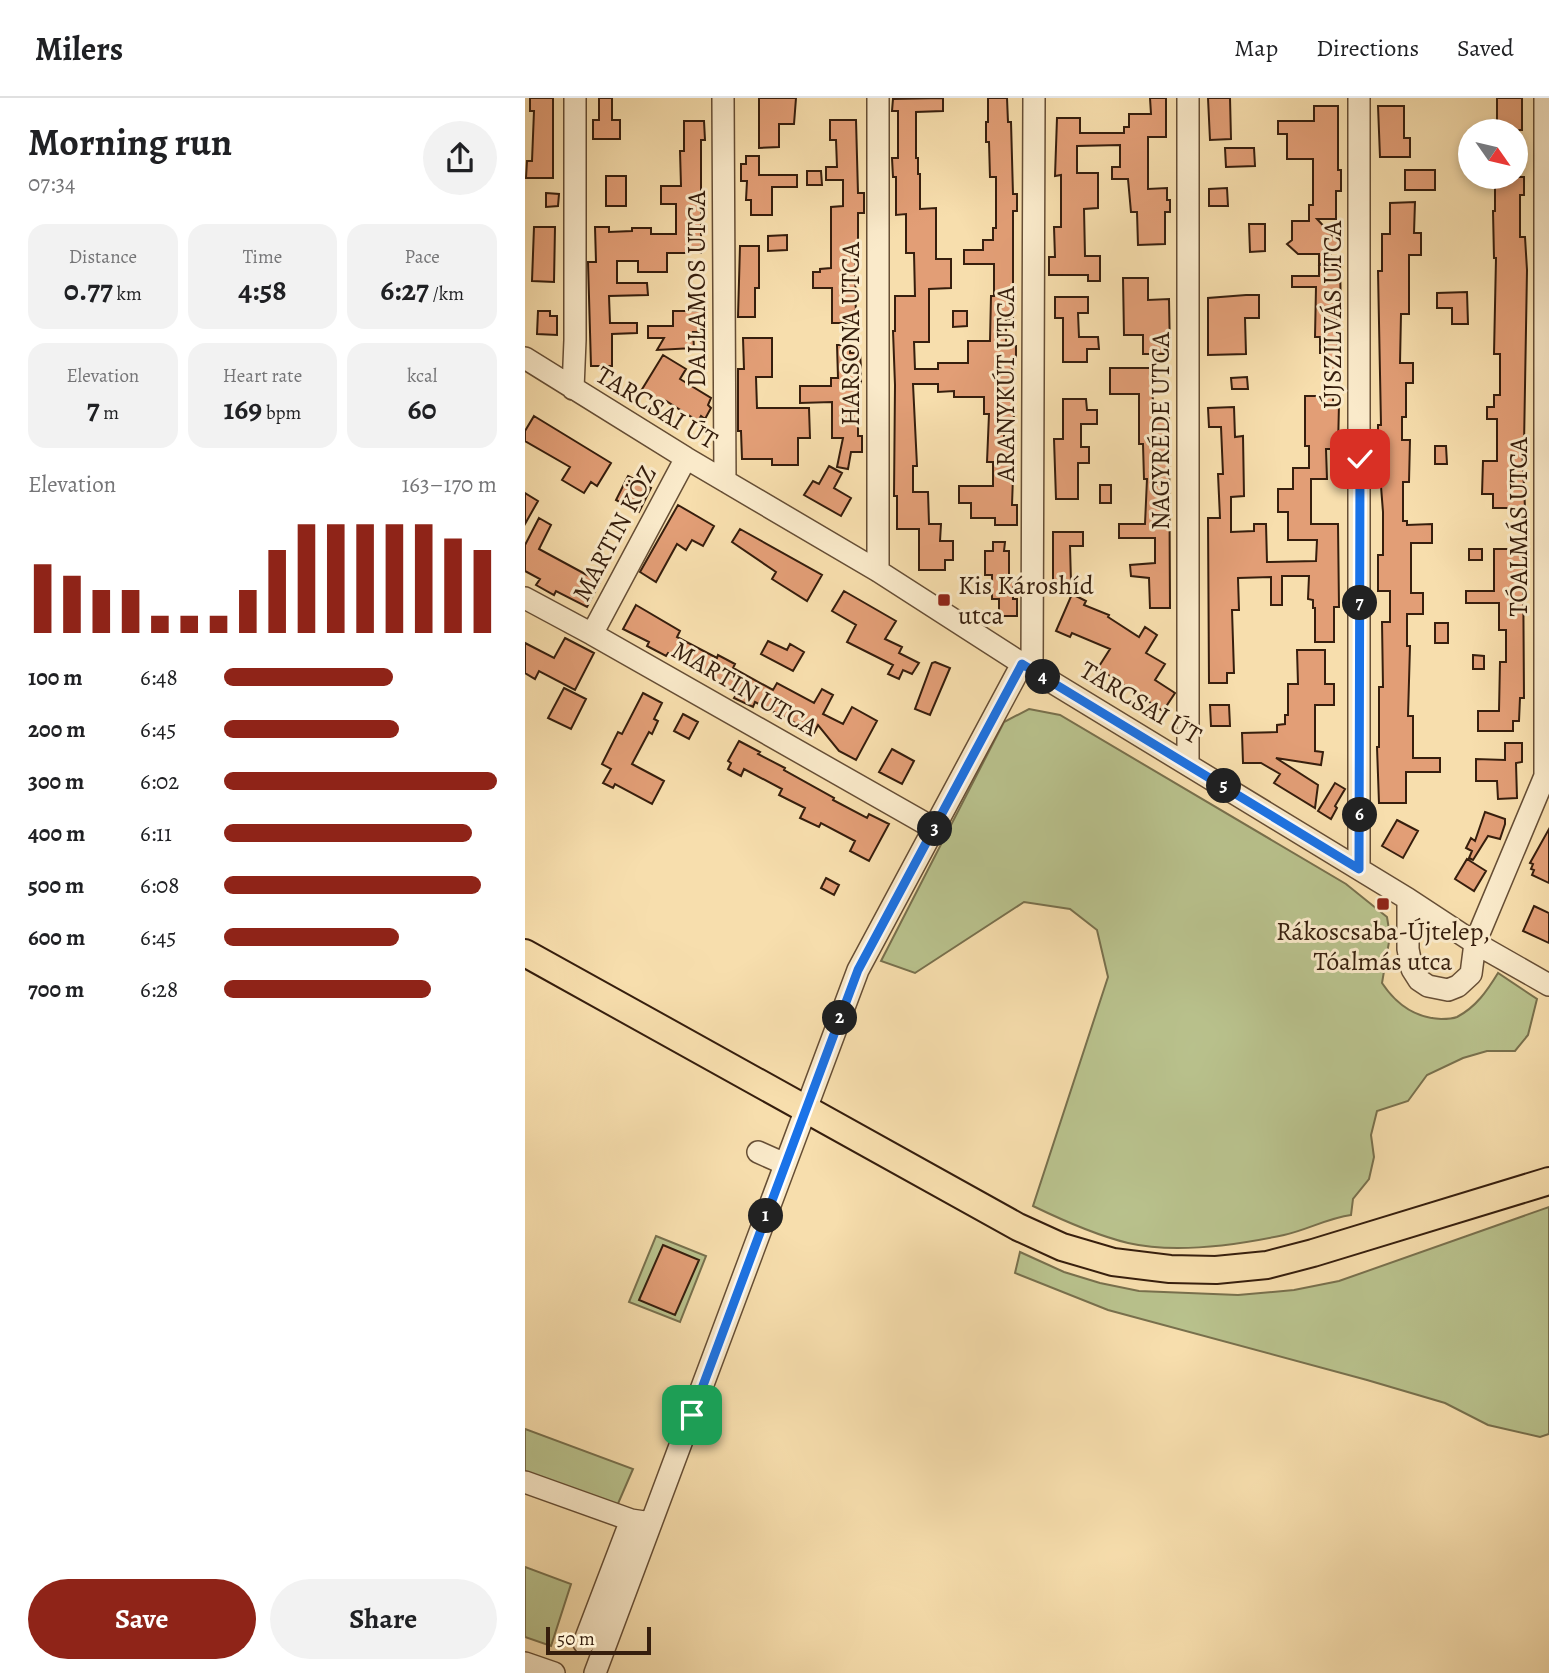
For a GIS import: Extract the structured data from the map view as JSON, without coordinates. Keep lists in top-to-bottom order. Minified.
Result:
{"streets":{"street":["DALLAMOS UTCA","ÚJSZILVÁS UTCA","HARSONA UTCA","ARANYKÚT UTCA","TARCSAI ÚT","NAGYRÉDE UTCA","TÓALMÁS UTCA","MARTIN KÖZ","MARTIN UTCA"]},"crossings":[["DALLAMOS UTCA","TARCSAI ÚT"],["ÚJSZILVÁS UTCA","TARCSAI ÚT"],["HARSONA UTCA","TARCSAI ÚT"],["ARANYKÚT UTCA","TARCSAI ÚT"],["TARCSAI ÚT","NAGYRÉDE UTCA"],["TARCSAI ÚT","TÓALMÁS UTCA"],["TARCSAI ÚT","MARTIN KÖZ"],["MARTIN KÖZ","MARTIN UTCA"]],"places":{"transit":["Kis Károshíd utca","Rákoscsaba-Újtelep, Tóalmás utca"]},"scale_bar":"50 m","north":"bottom right","page":{"header":"Milers","nav":["Map","Directions","Saved"],"heading":["Morning run","07:34"],"stats":[["Distance","0.77 km"],["Time","4:58"],["Pace","6:27 /km"],["Elevation","7 m"],["Heart rate","169 bpm"],["kcal","60"]],"chart":["Elevation","163–170 m"],"pins":["7","4","5","6","3","2","1"],"list":[{"name":"100 m","note":"6:48"},{"name":"200 m","note":"6:45"},{"name":"300 m","note":"6:02"},{"name":"400 m","note":"6:11"},{"name":"500 m","note":"6:08"},{"name":"600 m","note":"6:45"},{"name":"700 m","note":"6:28"}],"buttons":["Save","Share"],"scale":"50 m"}}
